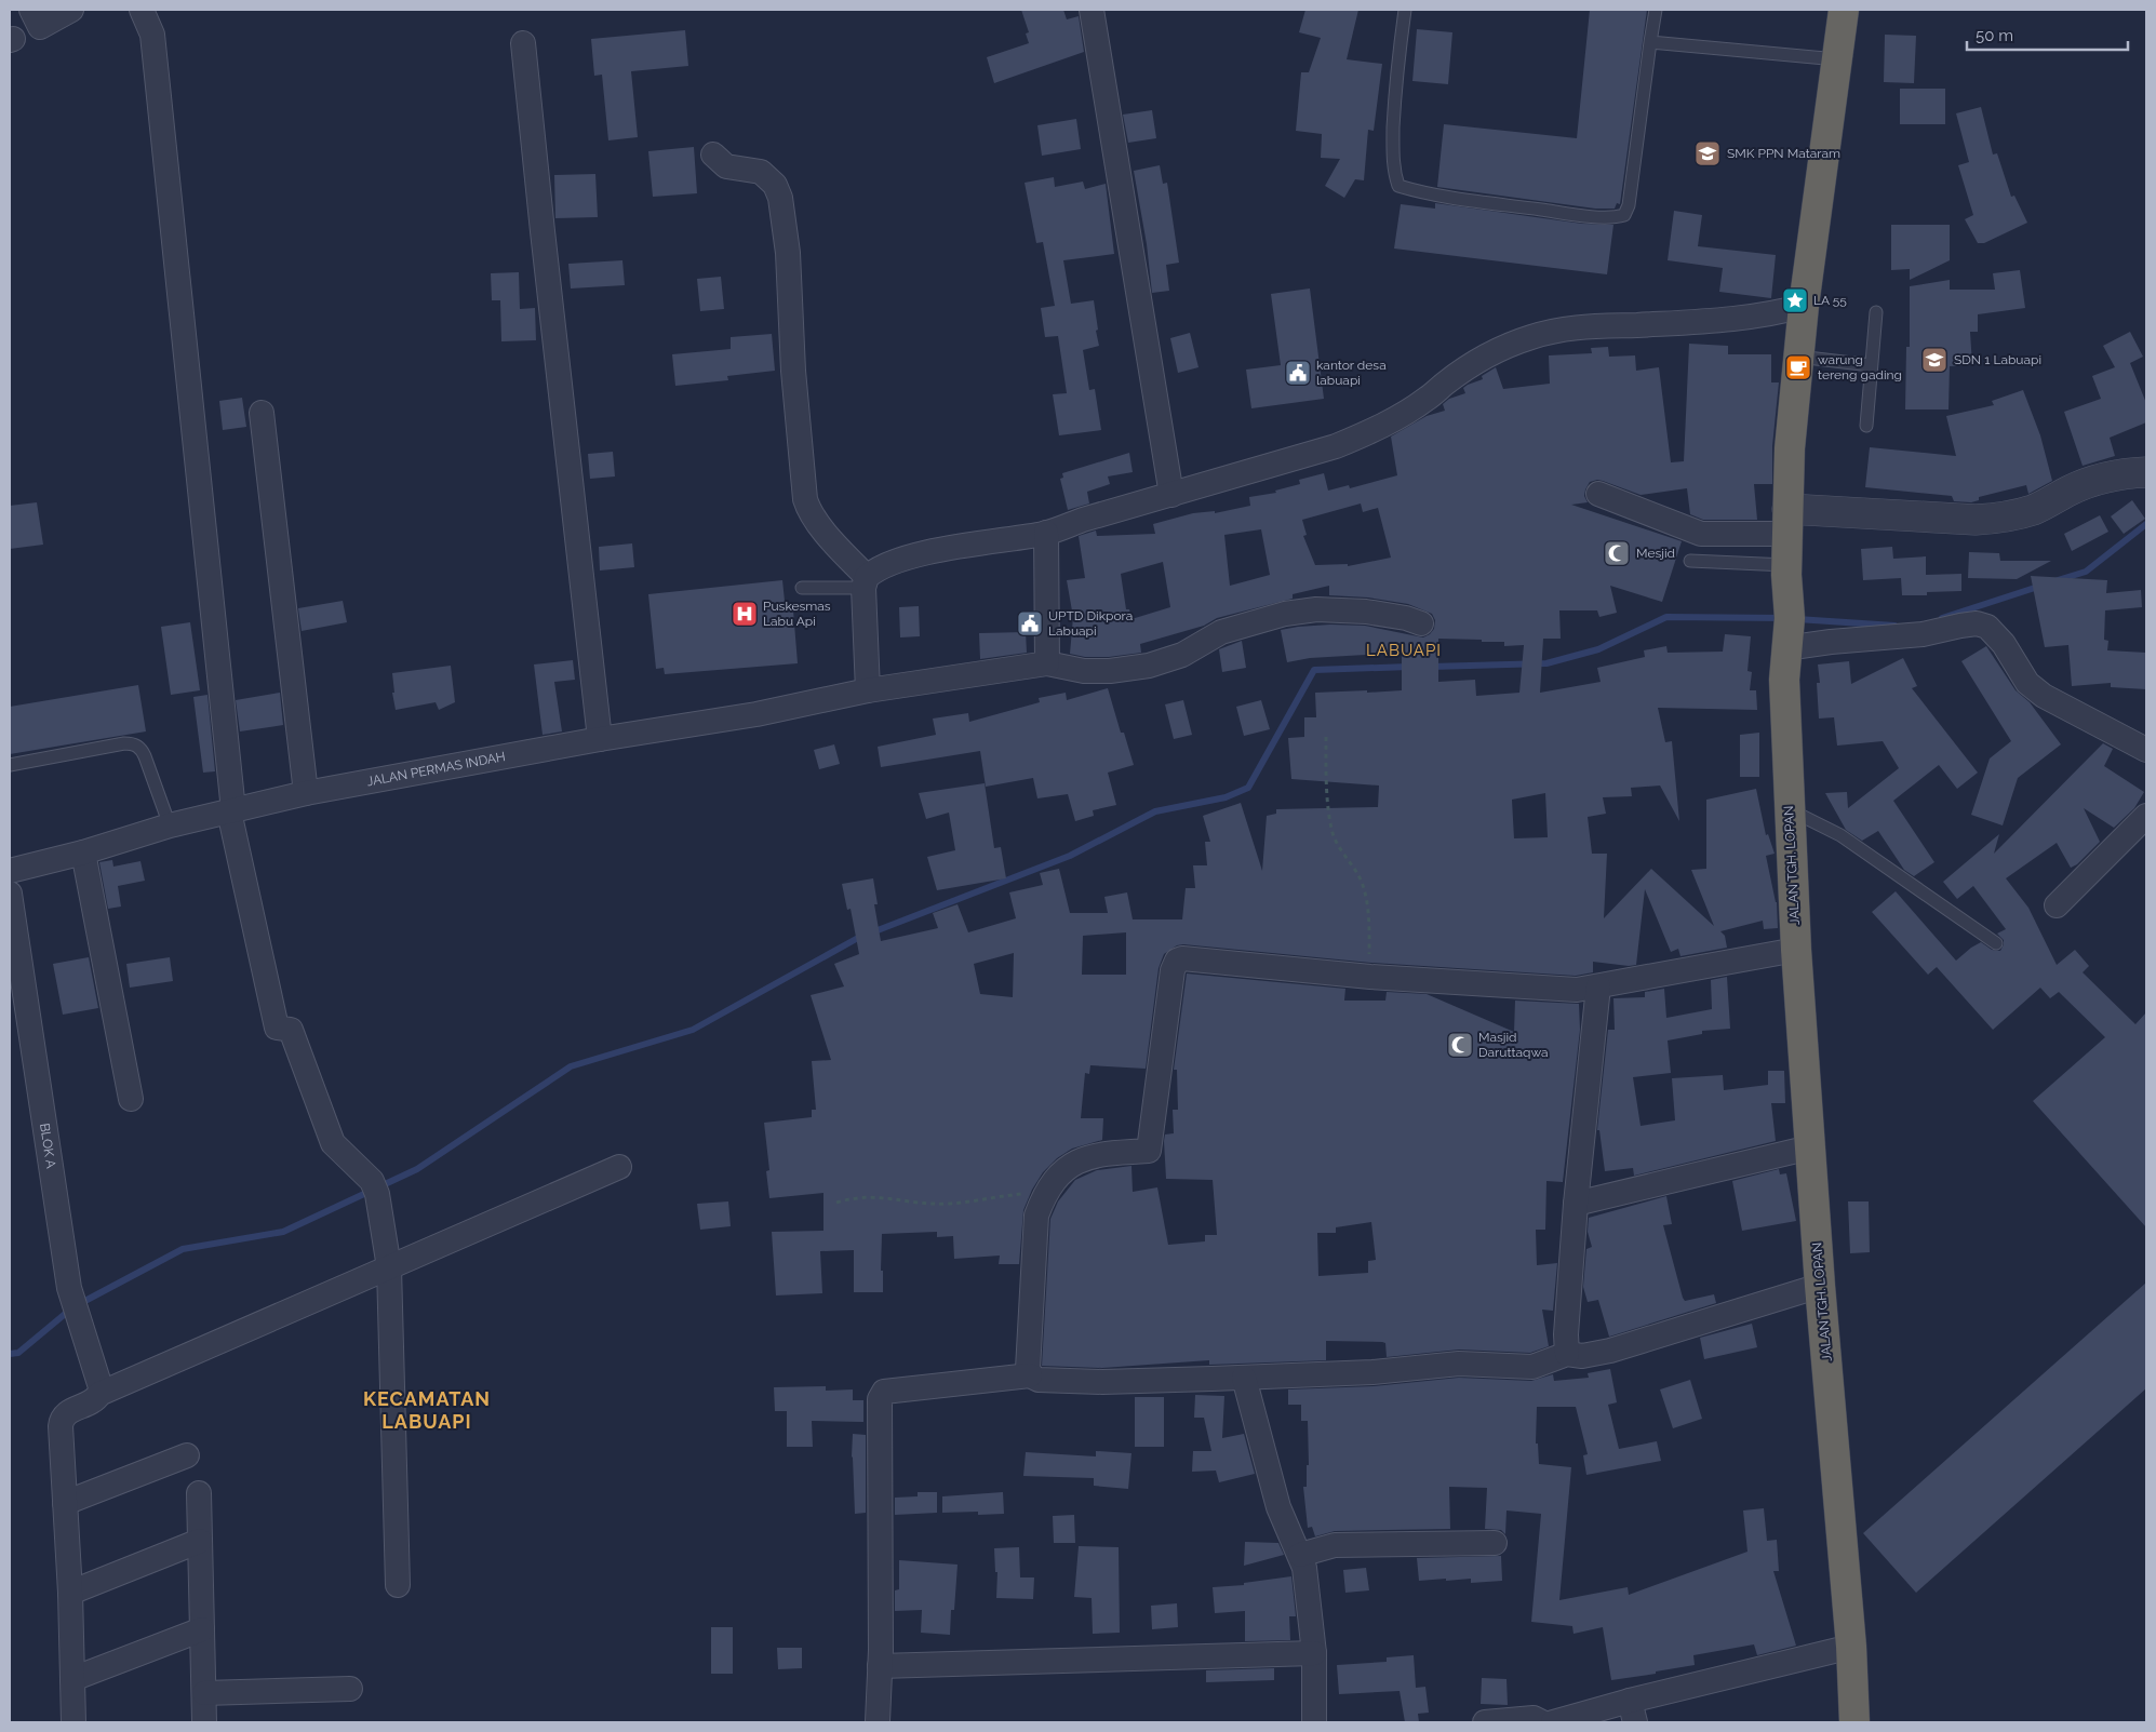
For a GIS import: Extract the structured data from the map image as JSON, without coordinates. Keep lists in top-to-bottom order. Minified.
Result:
{"streets":{"highway":["JALAN TGH. LOPAN"],"street":["JALAN PERMAS INDAH","BLOK A"]},"districts":["LABUAPI","KECAMATAN LABUAPI"],"places":{"school or university":["SMK PPN Mataram","SDN 1 Labuapi"],"place":["LA 55"],"cafe":["warung tereng gading"],"public building":["kantor desa labuapi","UPTD Dikpora Labuapi"],"mosque":["Mesjid","Masjid Daruttaqwa"],"hospital":["Puskesmas Labu Api"]},"scale_bar":"50 m"}
